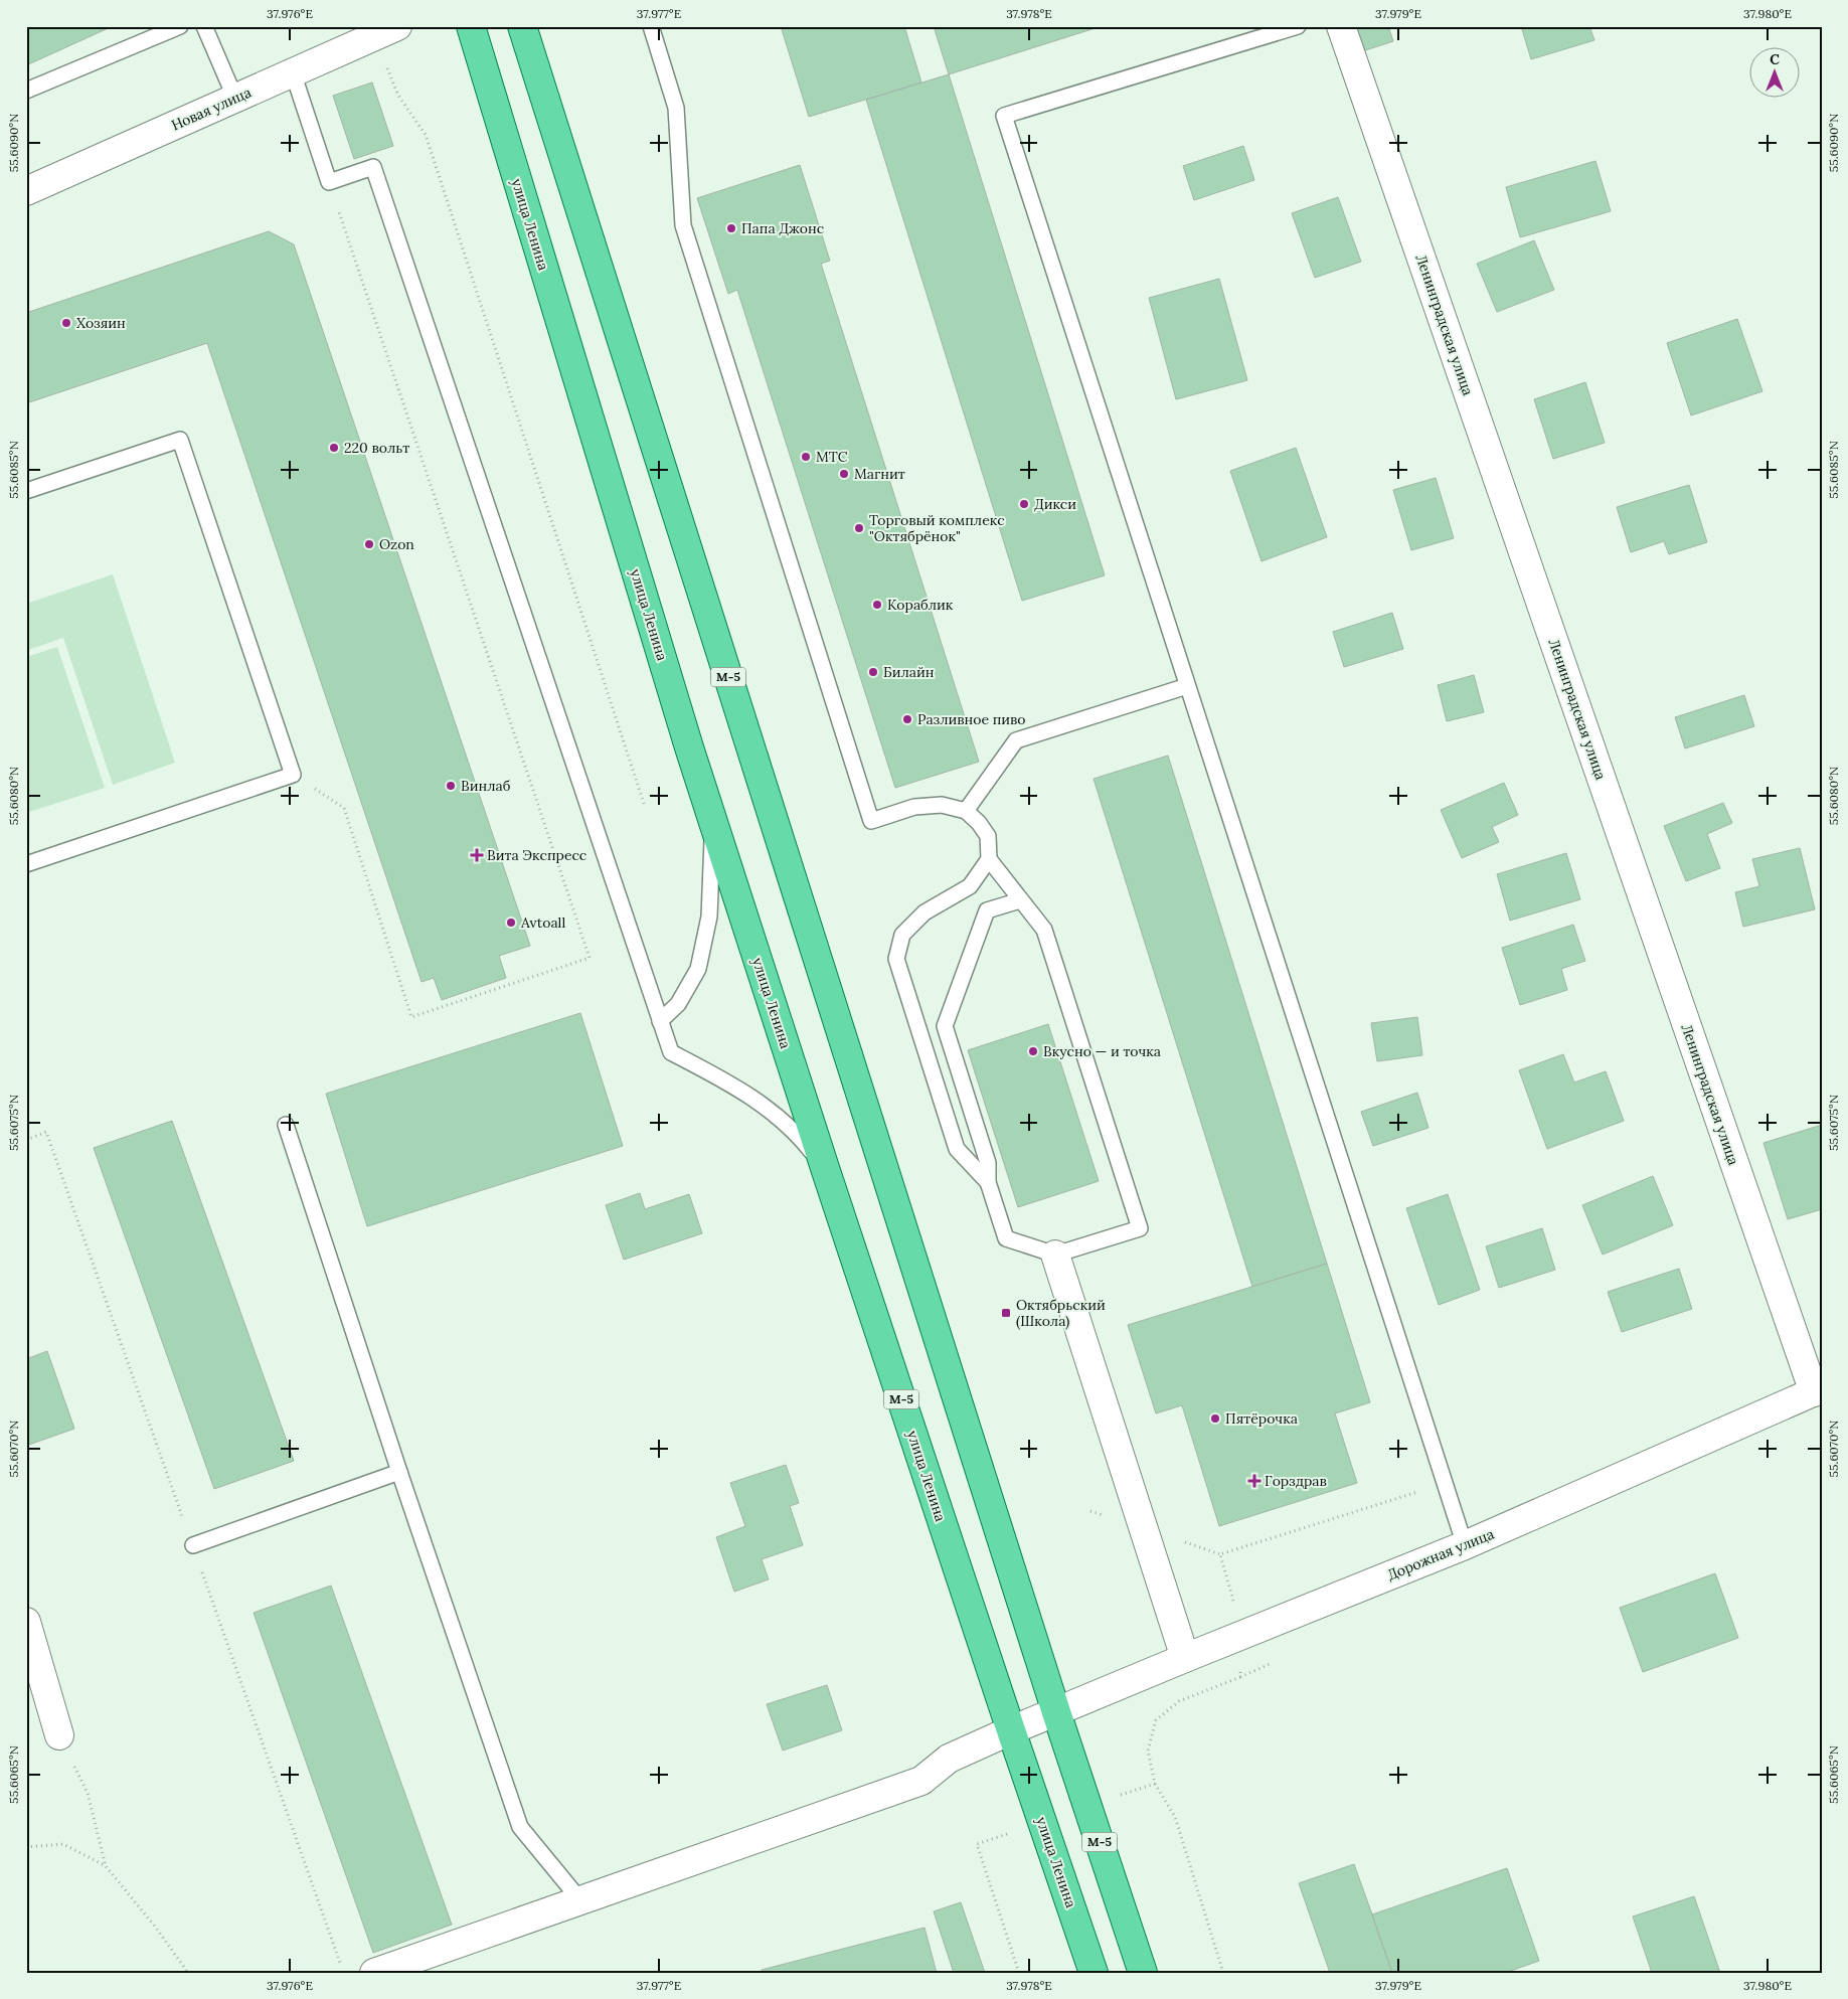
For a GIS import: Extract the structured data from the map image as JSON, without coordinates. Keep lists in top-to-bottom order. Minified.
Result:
{"streets":{"main road":["улица Ленина","М-5"],"street":["Новая улица","Ленинградская улица","Дорожная улица"]},"crossings":[["улица Ленина","Дорожная улица"],["Ленинградская улица","Дорожная улица"],["М-5","Дорожная улица"]],"places":{"other":["Папа Джонс","Хозяин","220 вольт","МТС","Магнит","Дикси","Торговый комплекс \"Октябрёнок\"","Ozon","Кораблик","Билайн","Разливное пиво","Винлаб","Avtoall","Вкусно — и точка","Пятёрочка"],"health":["Вита Экспресс","Горздрав"],"transit":["Октябрьский (Школа)"]},"north":"top","coordinates":["37.976°E","37.977°E","37.978°E","37.979°E","37.980°E","55.6090°N","55.6085°N","55.6080°N","55.6075°N","55.6070°N","55.6065°N"]}
